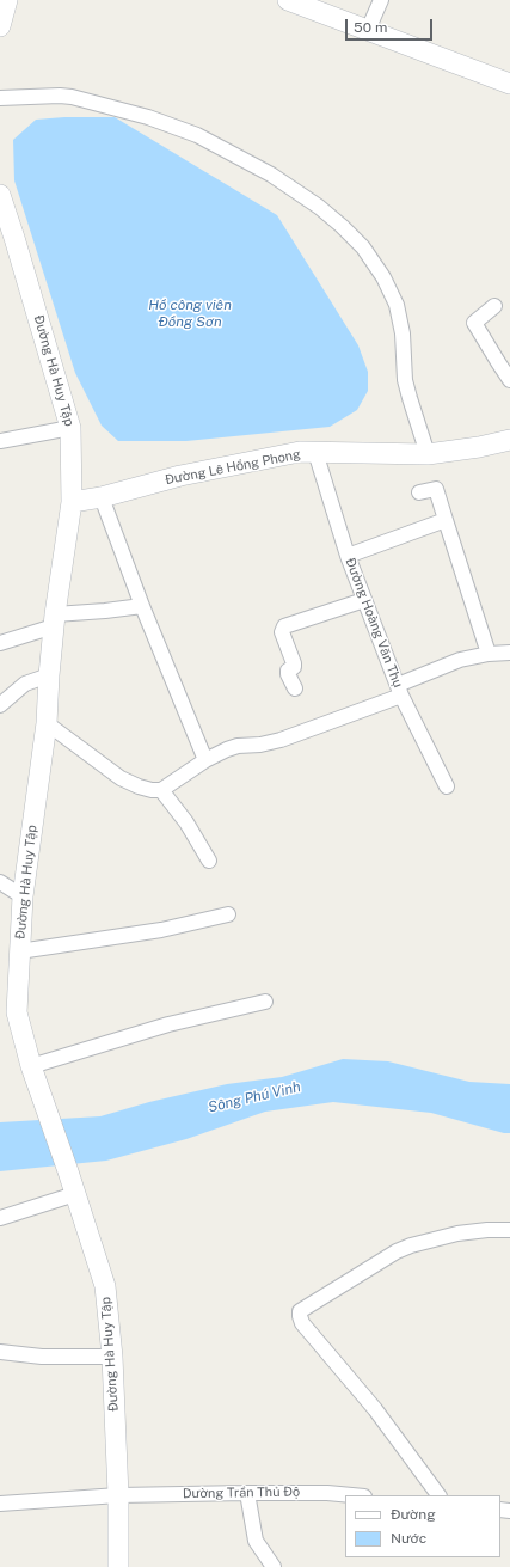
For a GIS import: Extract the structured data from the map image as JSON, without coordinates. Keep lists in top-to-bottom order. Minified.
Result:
{"streets":{"main road":["Đường Hà Huy Tập","Đường Lê Hồng Phong"],"street":["Đường Hoàng Văn Thụ","Dường Trần Thủ Độ"]},"crossings":[["Đường Hà Huy Tập","Đường Lê Hồng Phong"],["Đường Hà Huy Tập","Dường Trần Thủ Độ"],["Đường Lê Hồng Phong","Đường Hoàng Văn Thụ"]],"water":["Hồ công viên Đồng Sơn","Sông Phú Vinh"],"legend":["Đường","Nước"],"scale_bar":"50 m"}
